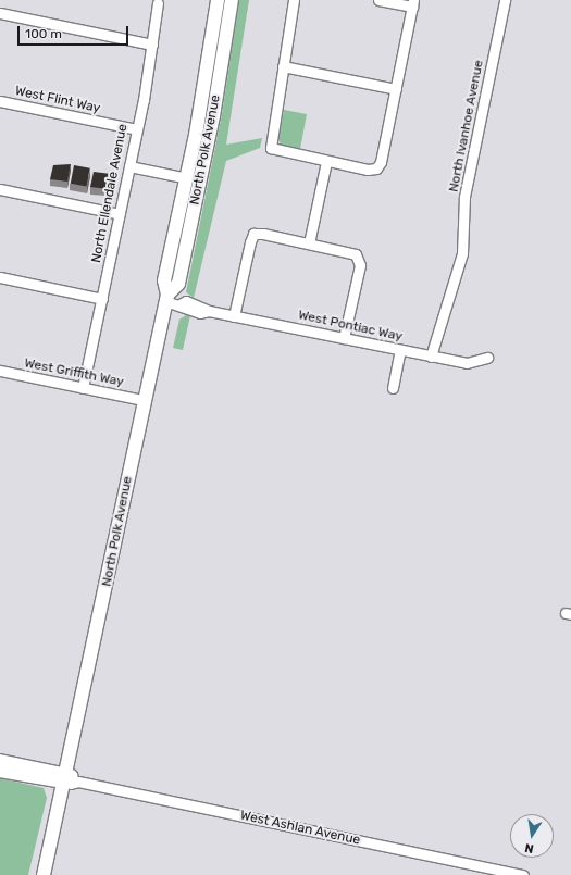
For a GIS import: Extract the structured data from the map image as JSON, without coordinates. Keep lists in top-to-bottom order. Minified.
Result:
{"streets":{"main road":["North Polk Avenue","West Ashlan Avenue"],"street":["West Flint Way","North lvanhoe Avenue","North Ellendale Avenue","West Pontiac Way","West Griffith Way"]},"crossings":[["West Flint Way","North Ellendale Avenue"],["North lvanhoe Avenue","West Pontiac Way"],["North Polk Avenue","West Pontiac Way"],["North Polk Avenue","West Griffith Way"],["North Polk Avenue","West Ashlan Avenue"],["North Ellendale Avenue","West Griffith Way"]],"scale_bar":"100 m","north":"bottom"}
